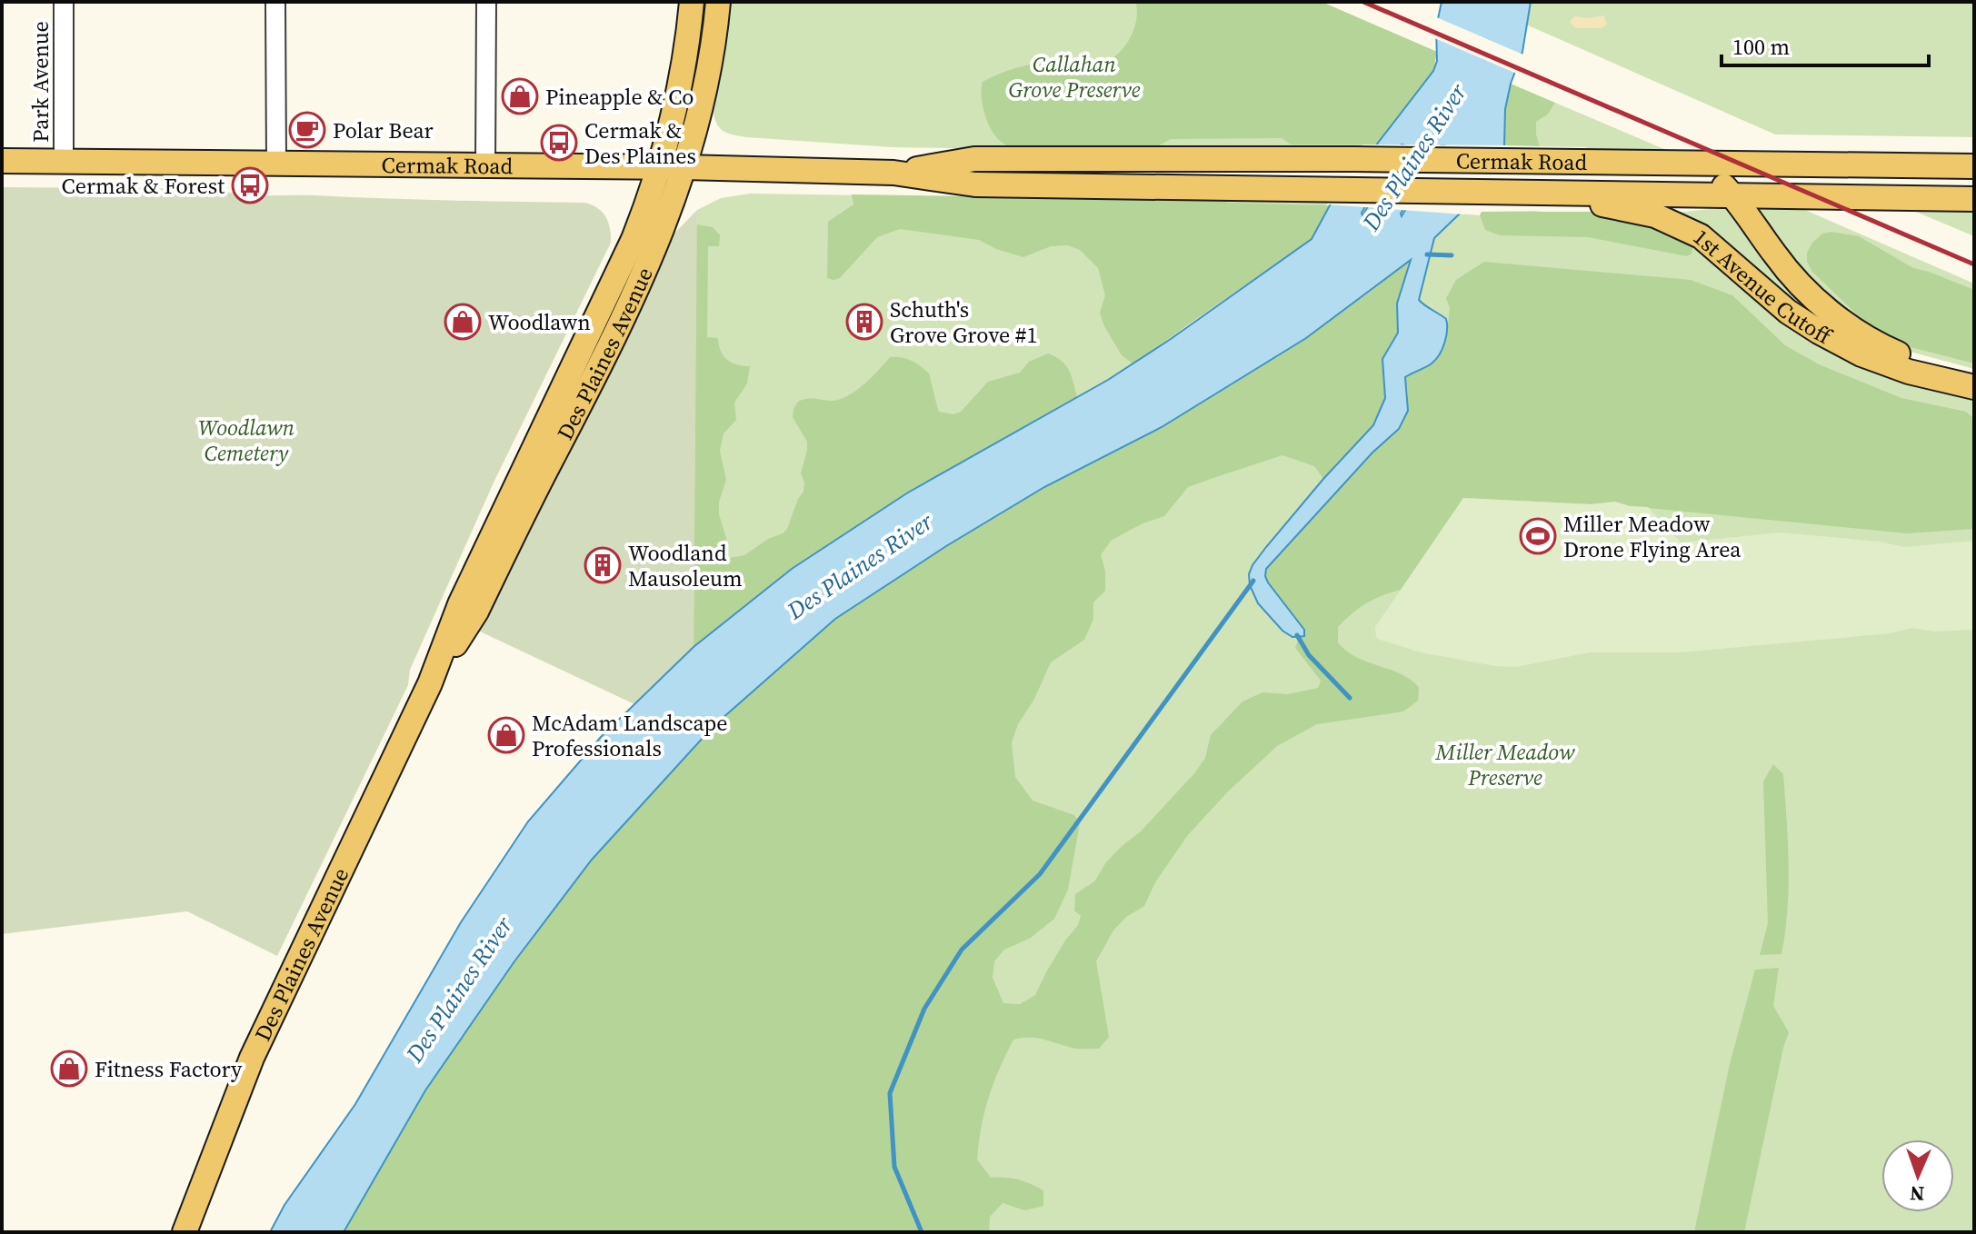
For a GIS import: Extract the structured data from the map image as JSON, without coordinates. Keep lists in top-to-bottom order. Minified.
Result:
{"streets":{"main road":["Cermak Road","1st Avenue Cutoff","Des Plaines Avenue"],"street":["Park Avenue"]},"crossings":[["Park Avenue","Cermak Road"],["Cermak Road","1st Avenue Cutoff"],["Cermak Road","Des Plaines Avenue"]],"water":["Des Plaines River"],"parks":["Callahan Grove Preserve","Woodlawn Cemetery","Miller Meadow Preserve"],"places":{"shop":["Pineapple & Co","Woodlawn","McAdam Landscape Professionals","Fitness Factory"],"cafe":["Polar Bear"],"bus stop":["Cermak & Des Plaines","Cermak & Forest"],"building":["Schuth's Grove Grove #1","Woodland Mausoleum"],"sports":["Miller Meadow Drone Flying Area"]},"scale_bar":"100 m","north":"bottom"}
